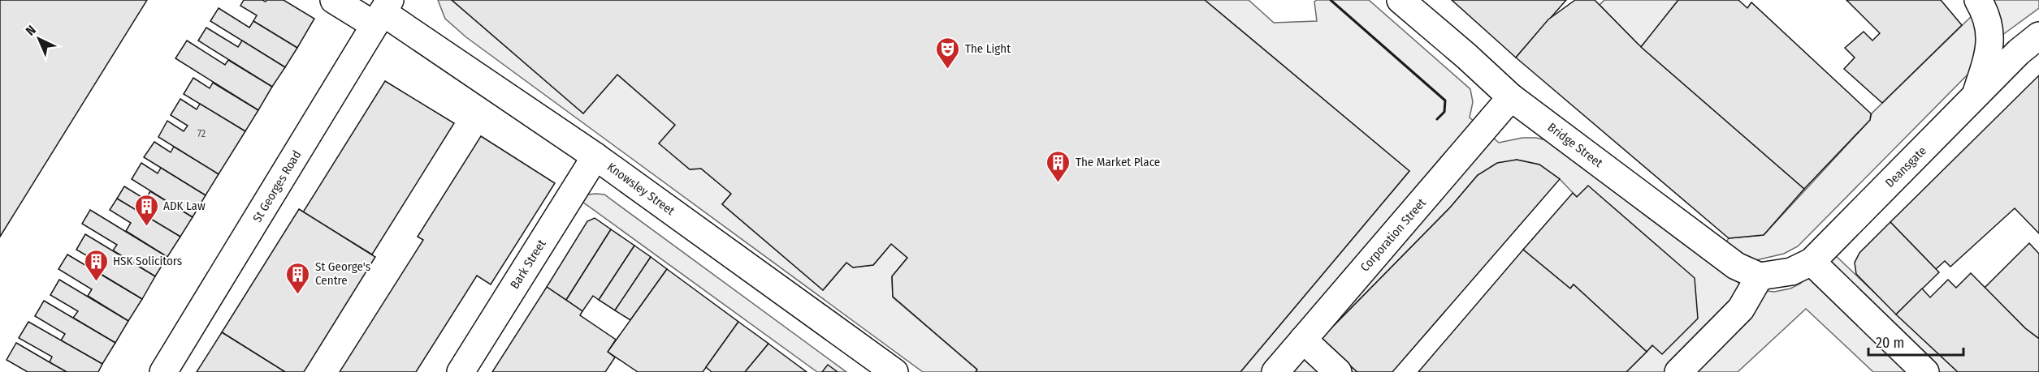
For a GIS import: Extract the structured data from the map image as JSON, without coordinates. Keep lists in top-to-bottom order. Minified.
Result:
{"streets":{"street":["Bridge Street","Deansgate","St Georges Road","Knowsley Street","Corporation Street","Bark Street"]},"crossings":[["Bridge Street","Deansgate"],["Bridge Street","Corporation Street"],["St Georges Road","Knowsley Street"],["Knowsley Street","Bark Street"]],"places":{"theatre":["The Light"],"building":["The Market Place","ADK Law","HSK Solicitors","St George's Centre"]},"house_numbers":["72"],"scale_bar":"20 m","north":"top left"}
